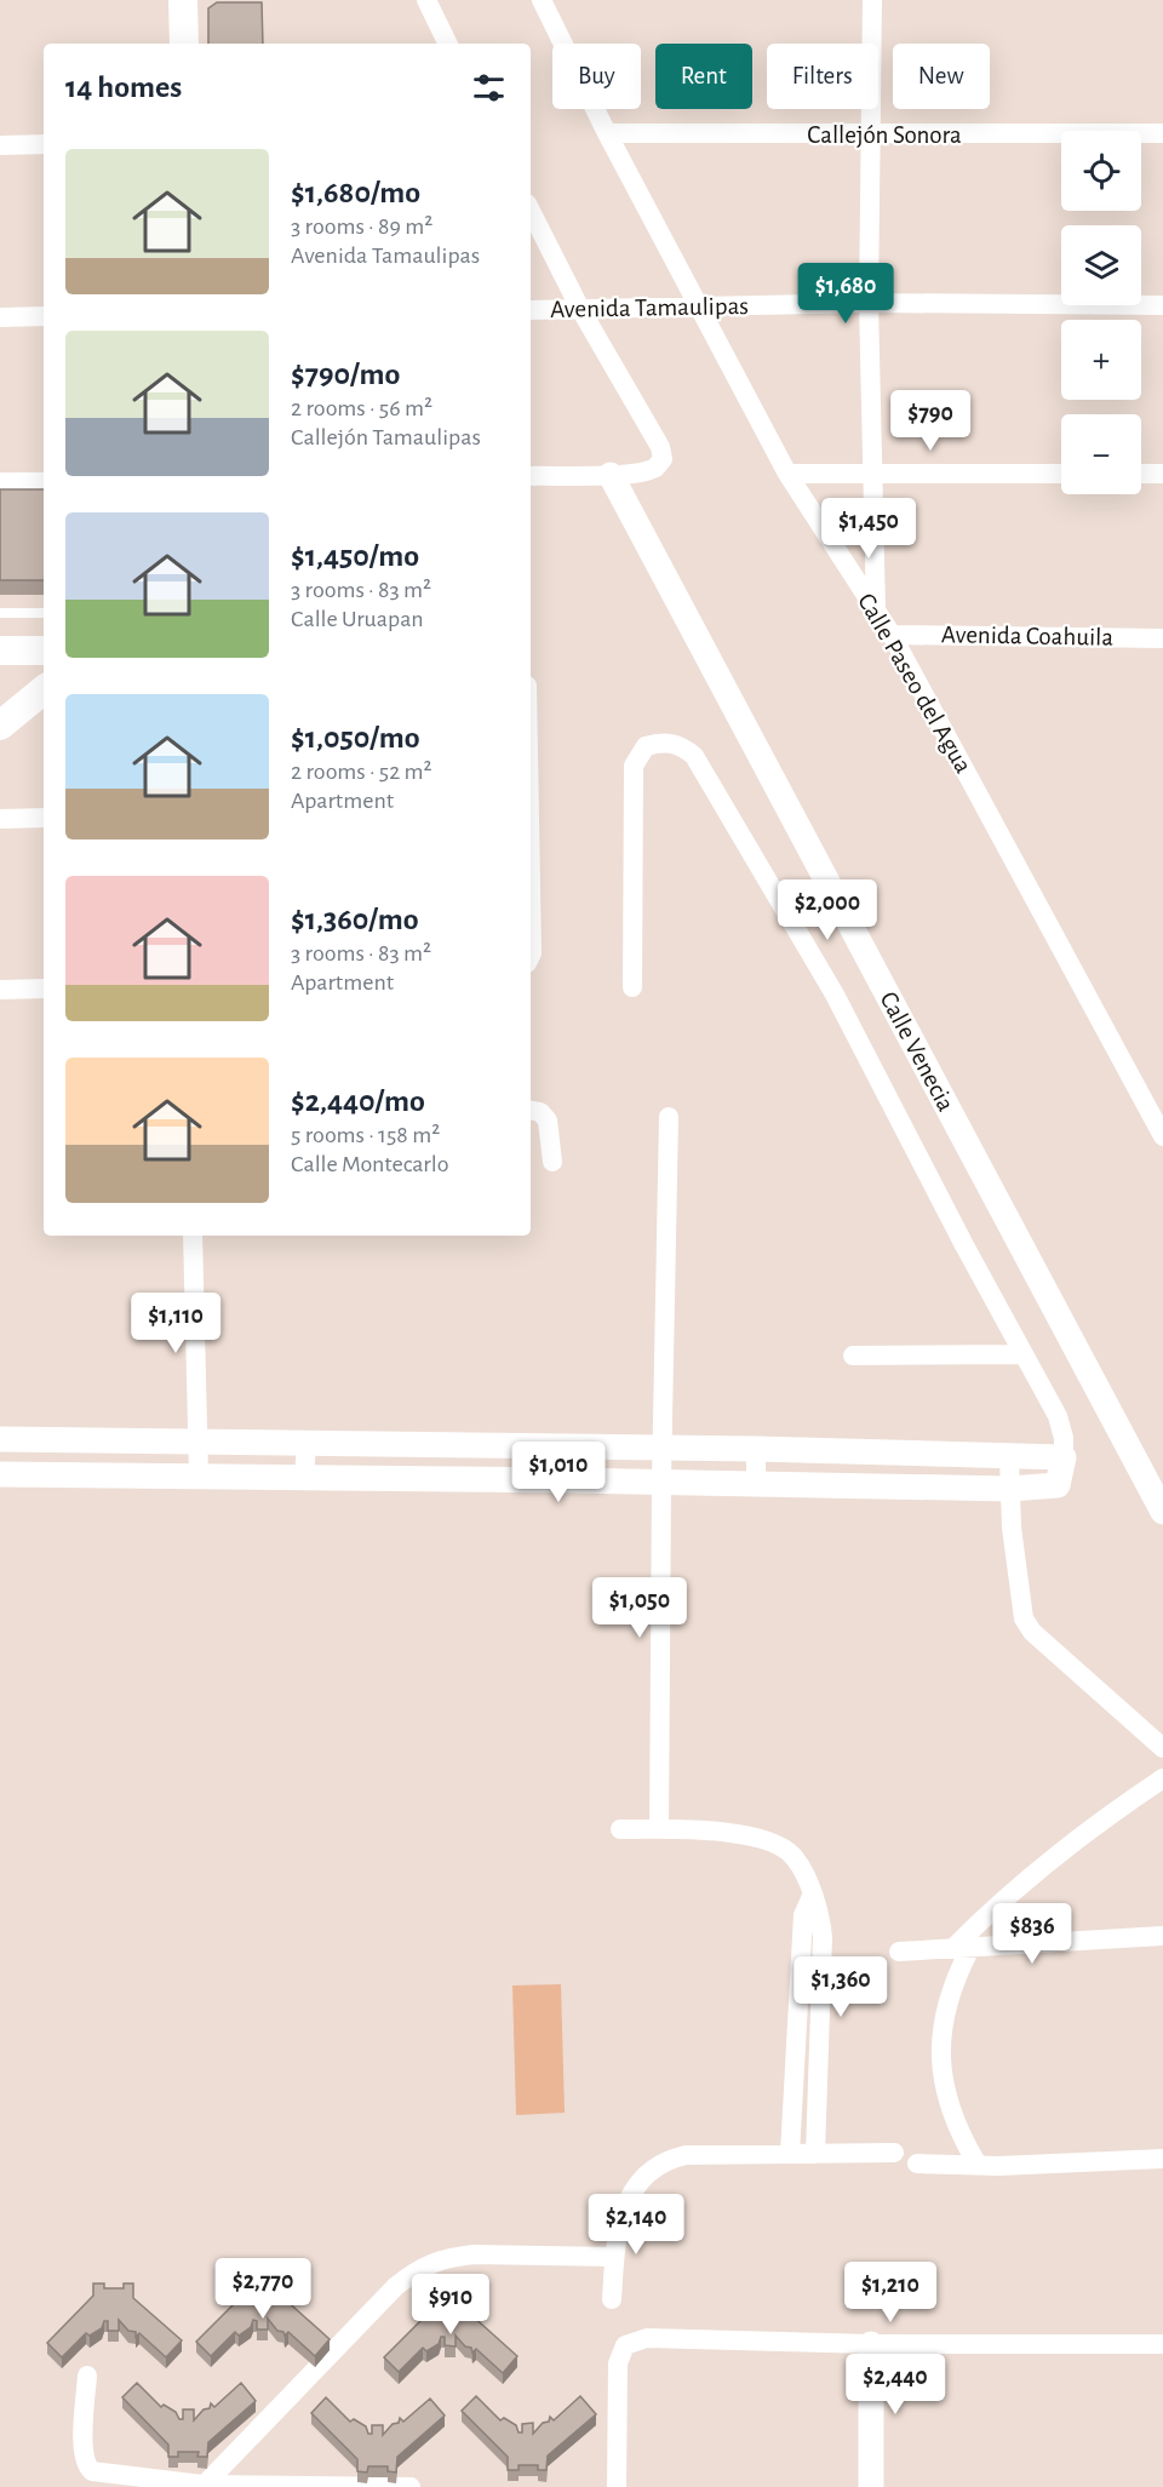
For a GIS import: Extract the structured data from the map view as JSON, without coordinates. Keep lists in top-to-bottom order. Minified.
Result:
{"streets":{"street":["Callejón Sonora","Avenida Tamaulipas","Avenida Coahuila","Calle Paseo del Agua","Calle Venecia"]},"crossings":[["Callejón Sonora","Calle Paseo del Agua"],["Avenida Tamaulipas","Calle Paseo del Agua"],["Avenida Coahuila","Calle Paseo del Agua"]],"page":{"chip":["Buy","Rent","Filters","New"],"heading":"14 homes","map_buttons":["+","−"],"list":[{"name":"$1,680/mo","note":"3 rooms · 89 m² · Avenida Tamaulipas"},{"name":"$790/mo","note":"2 rooms · 56 m² · Callejón Tamaulipas"},{"name":"$1,450/mo","note":"3 rooms · 83 m² · Calle Uruapan"},{"name":"$1,050/mo","note":"2 rooms · 52 m² · Apartment"},{"name":"$1,360/mo","note":"3 rooms · 83 m² · Apartment"},{"name":"$2,440/mo","note":"5 rooms · 158 m² · Calle Montecarlo"}],"price":["$1,680","$790","$1,450","$2,000","$1,110","$1,010","$1,050","$836","$1,360","$2,140","$2,770","$1,210","$910","$2,440"]}}
